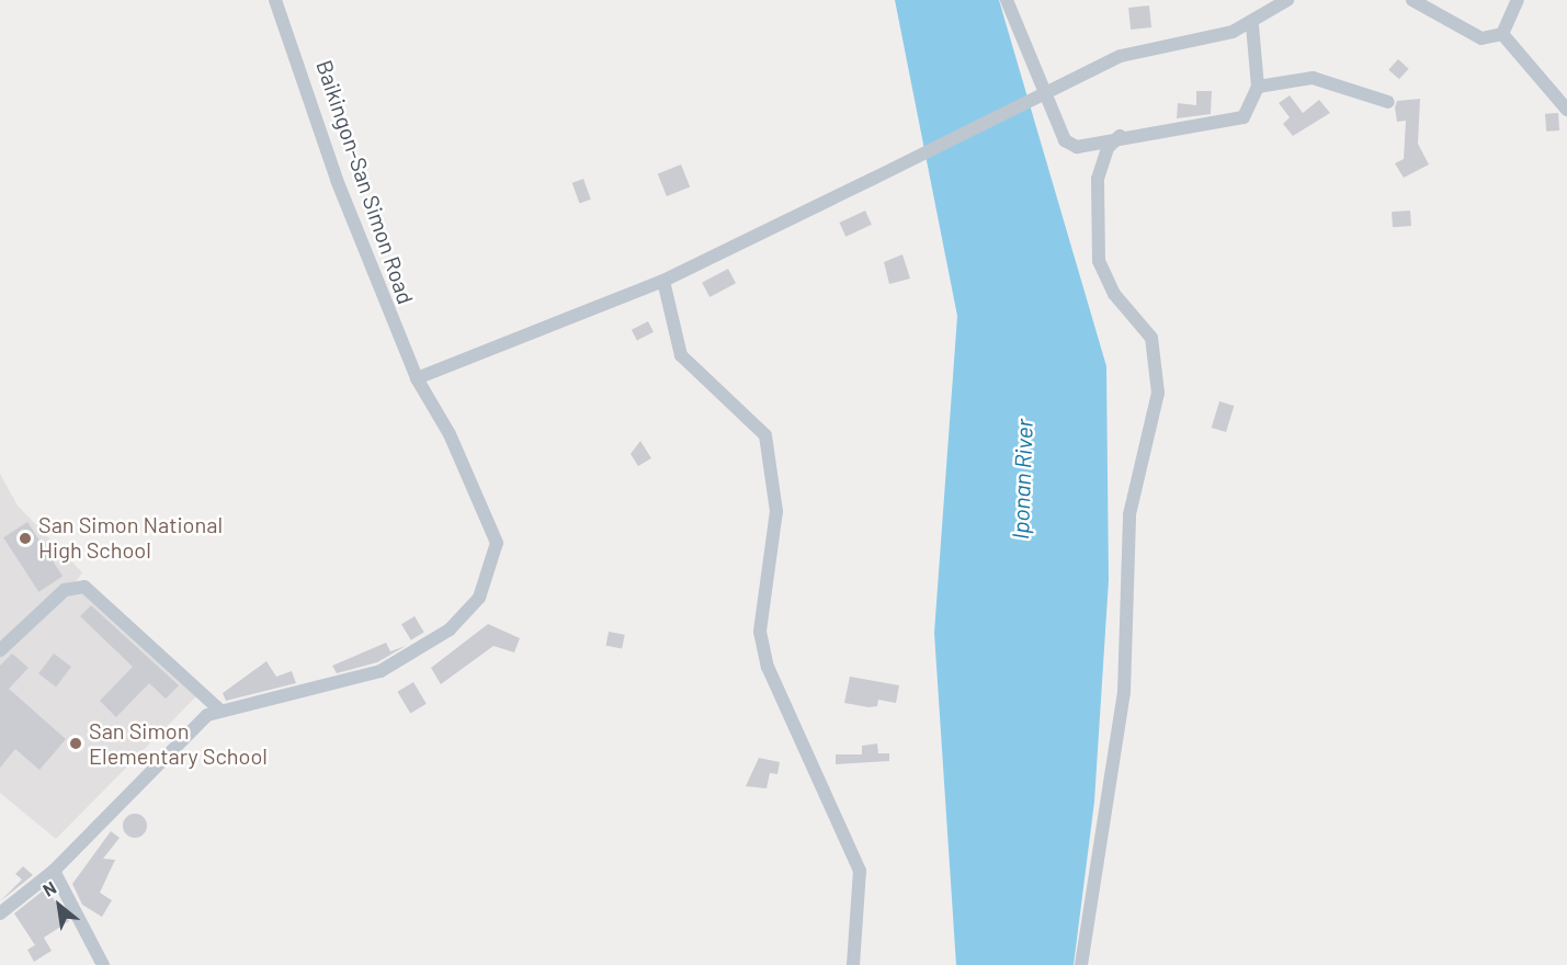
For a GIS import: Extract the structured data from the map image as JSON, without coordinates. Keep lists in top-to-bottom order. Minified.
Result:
{"streets":{"street":["Baikingon-San Simon Road"]},"water":["Iponan River"],"places":["San Simon National High School","San Simon Elementary School"],"north":"top left"}
